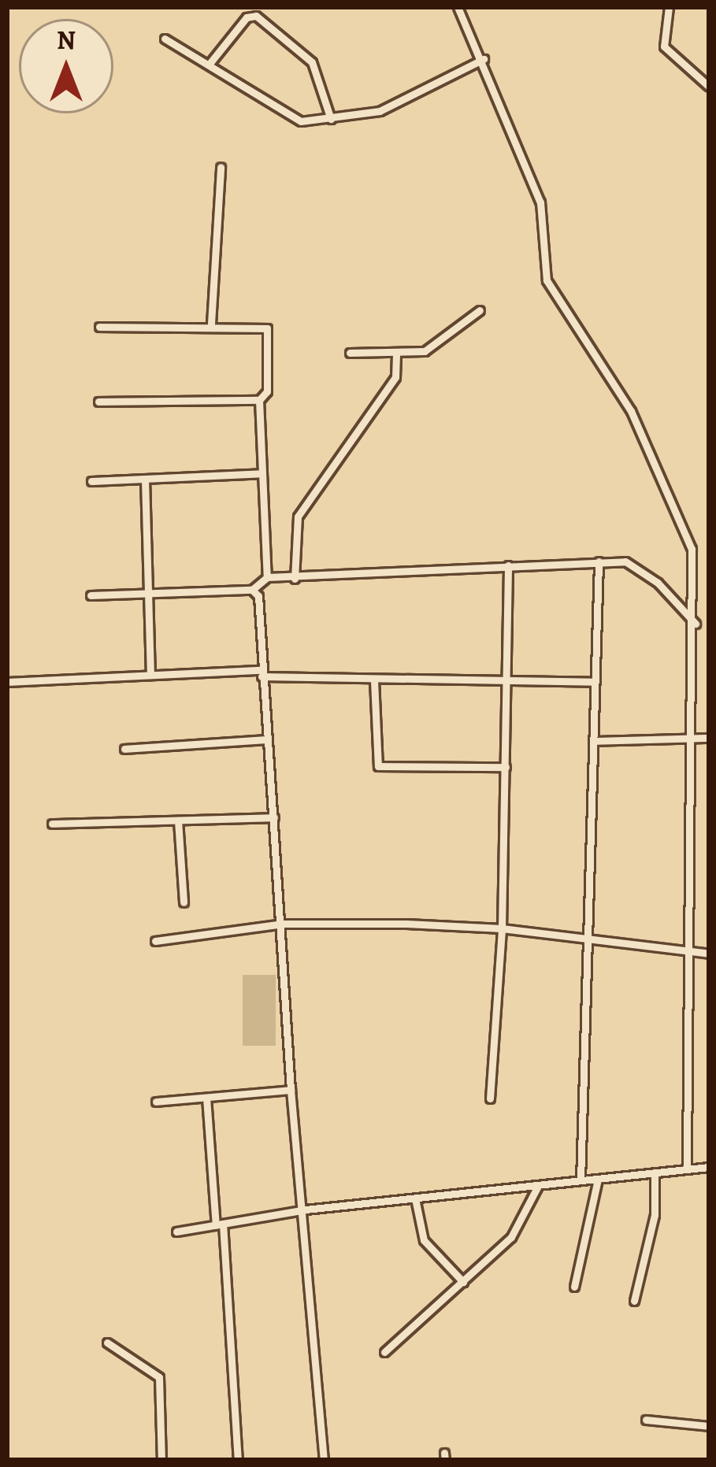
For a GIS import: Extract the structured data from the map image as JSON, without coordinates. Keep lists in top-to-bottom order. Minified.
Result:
{"north":"top"}
